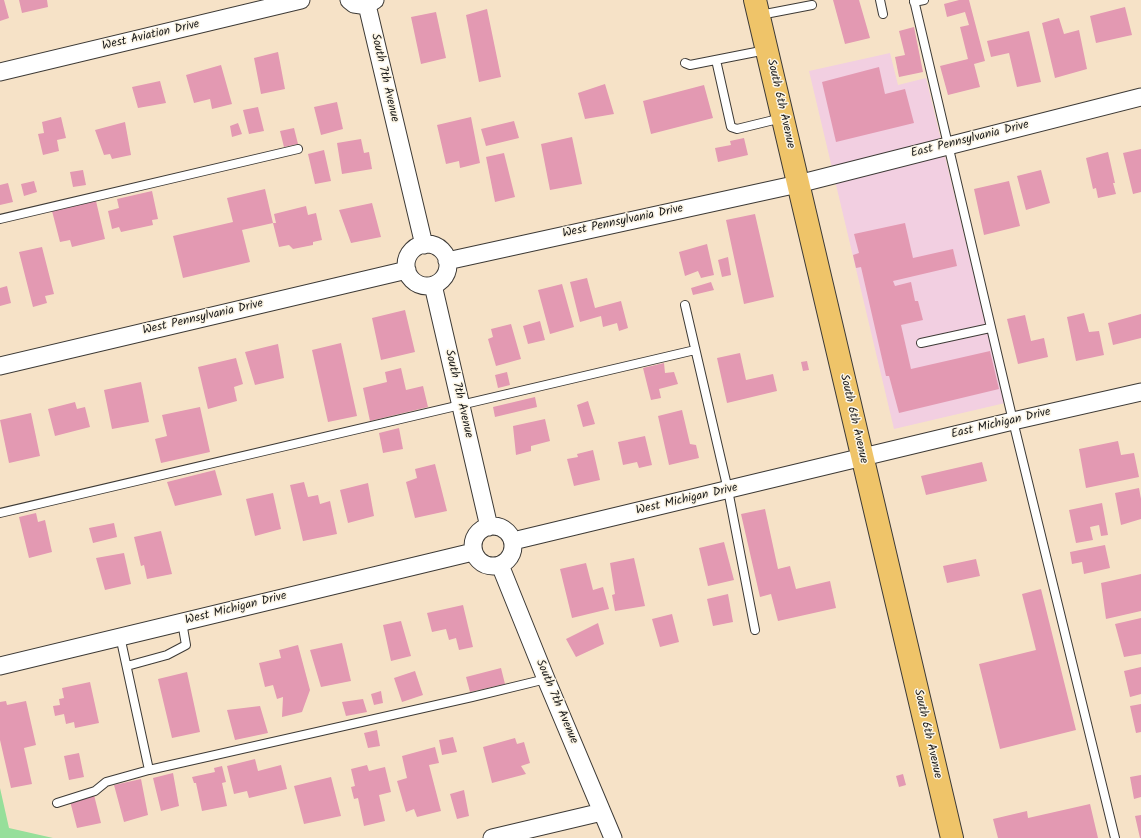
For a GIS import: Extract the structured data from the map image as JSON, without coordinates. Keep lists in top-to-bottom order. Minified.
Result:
{"streets":{"main road":["South 6th Avenue"],"street":["West Aviation Drive","South 7th Avenue","East Pennsylvania Drive","West Pennsylvania Drive","East Michigan Drive","West Michigan Drive"]},"crossings":[["South 7th Avenue","West Pennsylvania Drive"],["South 7th Avenue","West Michigan Drive"],["South 6th Avenue","East Pennsylvania Drive"],["South 6th Avenue","West Pennsylvania Drive"],["South 6th Avenue","East Michigan Drive"],["South 6th Avenue","West Michigan Drive"],["East Pennsylvania Drive","West Pennsylvania Drive"],["East Michigan Drive","West Michigan Drive"]]}
